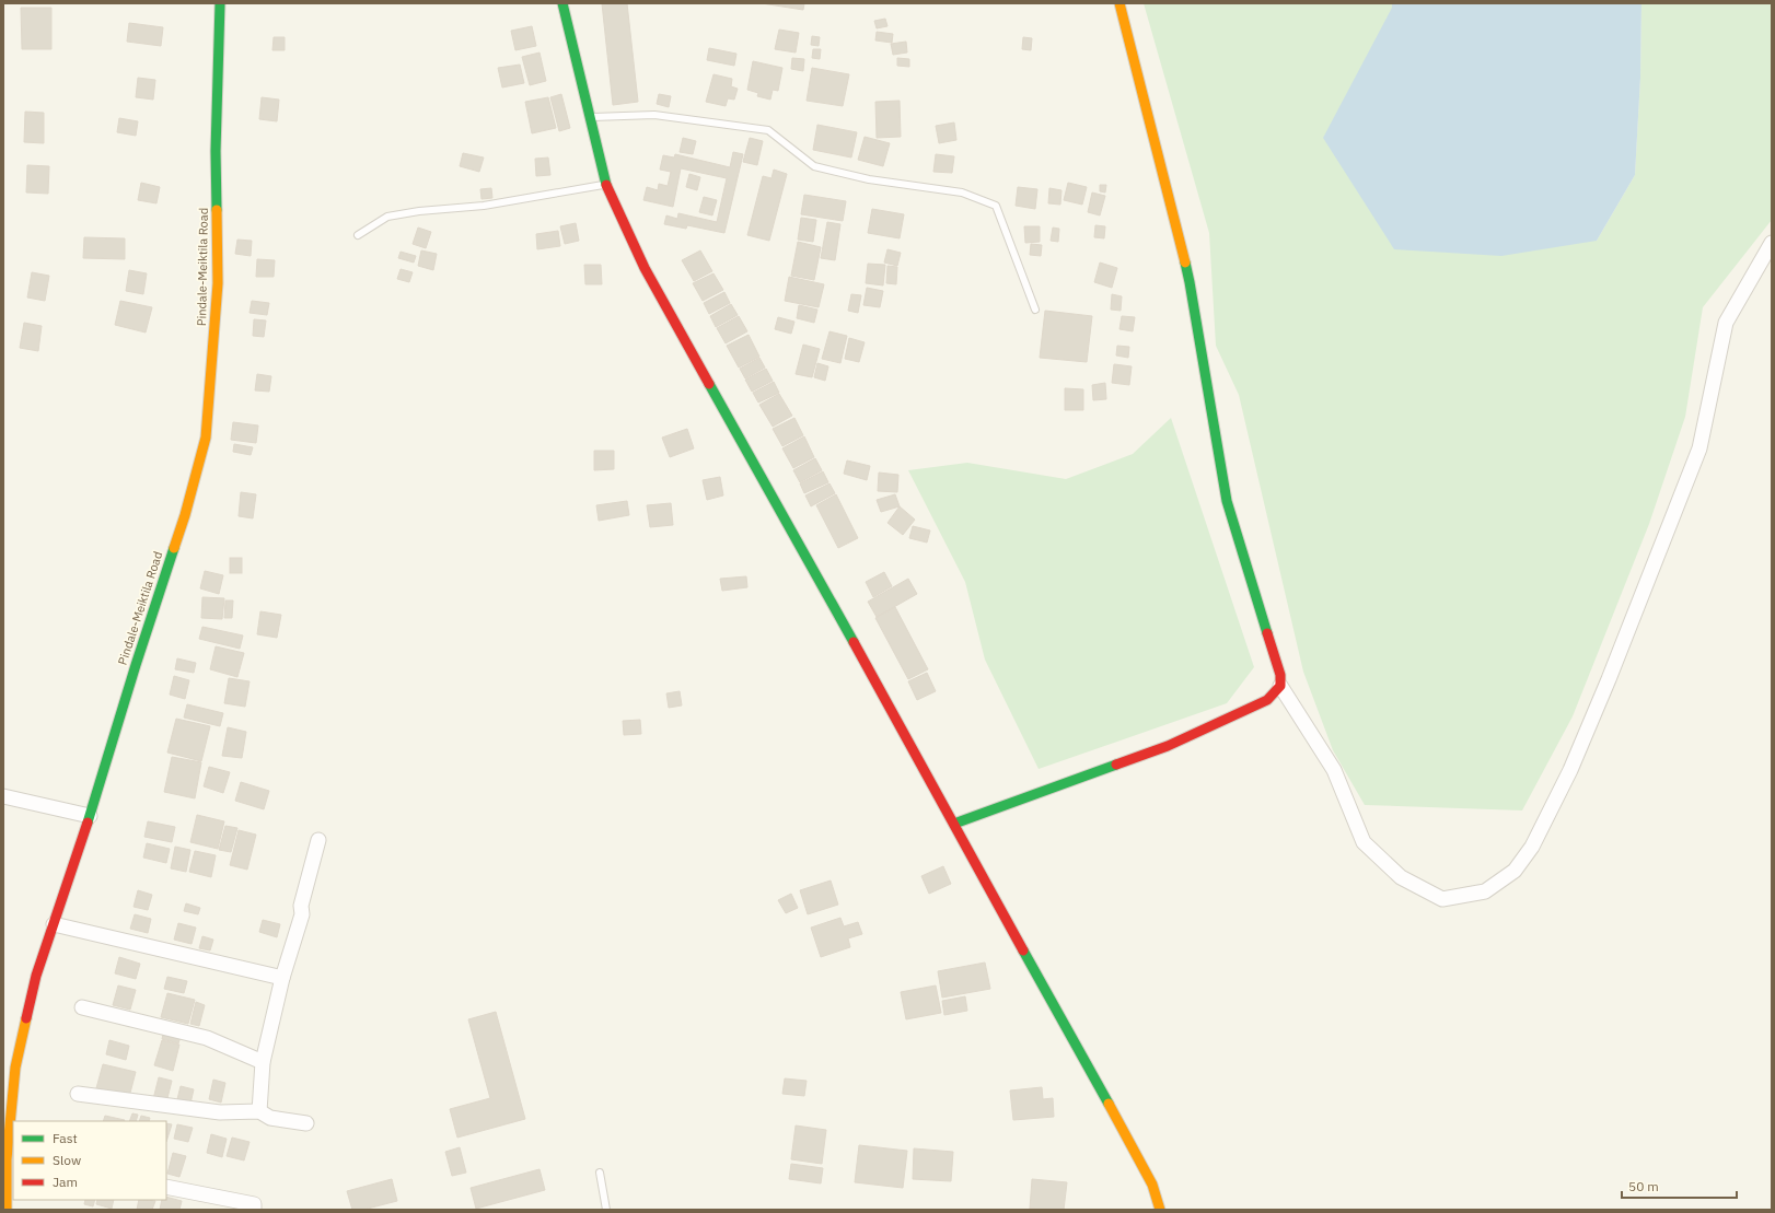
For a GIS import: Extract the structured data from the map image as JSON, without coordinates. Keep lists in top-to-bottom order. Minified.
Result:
{"streets":{"street":["Pindale-Meiktila Road"]},"legend":["Fast","Slow","Jam"],"scale_bar":"50 m"}
